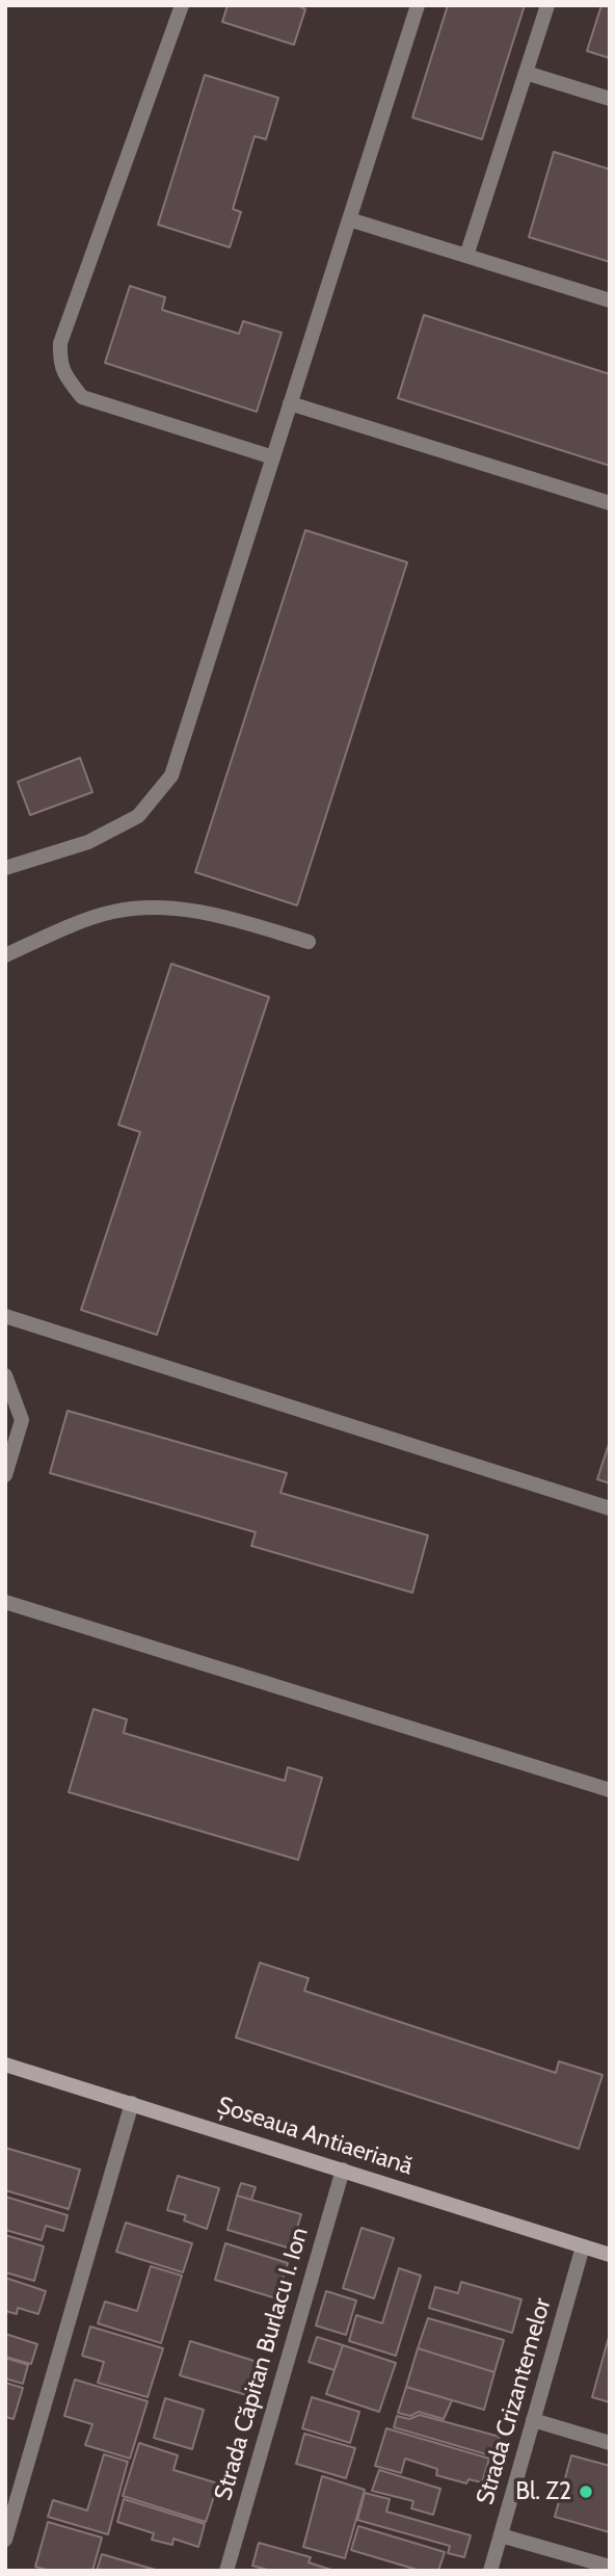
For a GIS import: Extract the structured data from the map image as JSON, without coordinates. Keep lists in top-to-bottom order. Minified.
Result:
{"streets":{"main road":["Șoseaua Antiaeriană"],"street":["Strada Căpitan Burlacu I. Ion","Strada Crizantemelor"]},"crossings":[["Șoseaua Antiaeriană","Strada Căpitan Burlacu I. Ion"],["Șoseaua Antiaeriană","Strada Crizantemelor"]],"places":["Bl. Z2"]}
